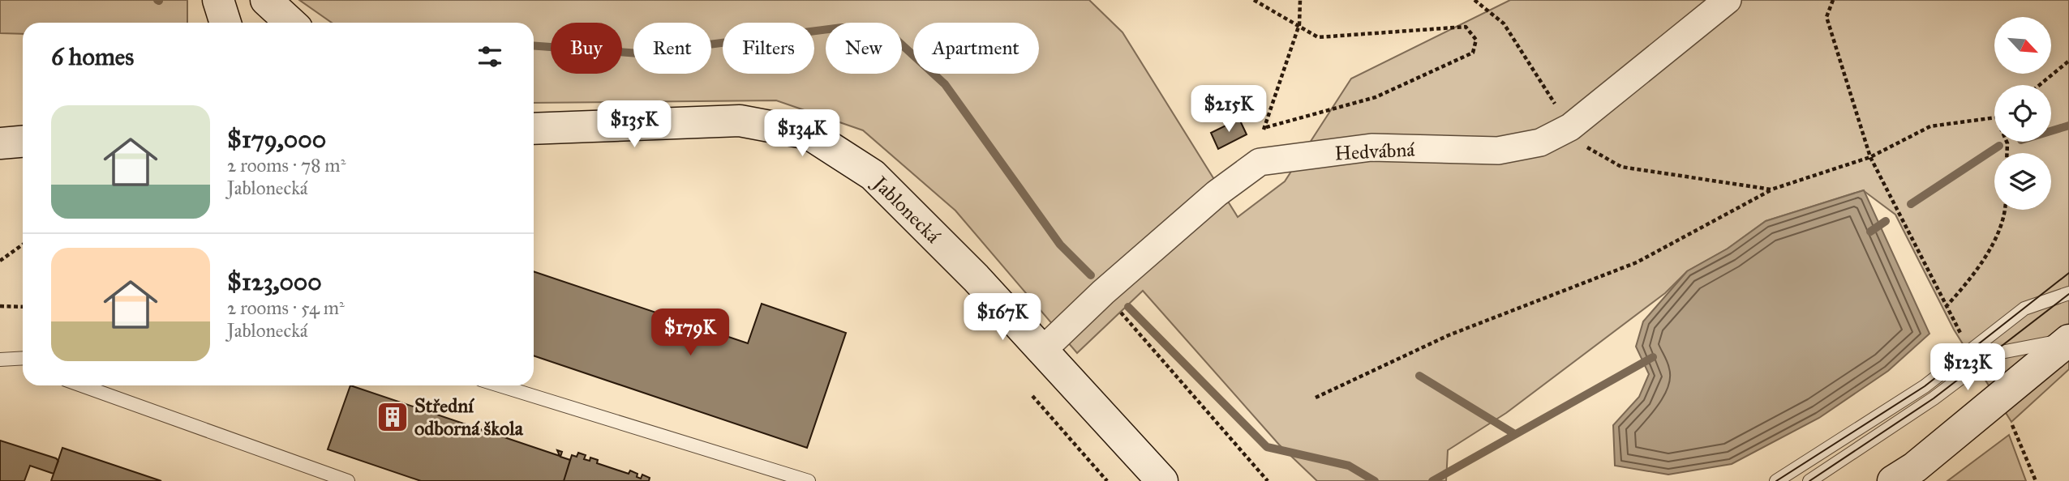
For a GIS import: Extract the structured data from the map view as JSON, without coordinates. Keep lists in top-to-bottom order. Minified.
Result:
{"streets":{"main road":["Jablonecká"],"street":["Hedvábná"]},"crossings":[["Hedvábná","Jablonecká"]],"places":{"building":["Střední odborná škola"]},"north":"bottom right","page":{"chip":["Buy","Rent","Filters","New","Apartment"],"heading":"6 homes","price":["$215K","$135K","$134K","$167K","$179K","$123K"],"list":[{"name":"$179,000","note":"2 rooms · 78 m² · Jablonecká"},{"name":"$123,000","note":"2 rooms · 54 m² · Jablonecká"}]}}
